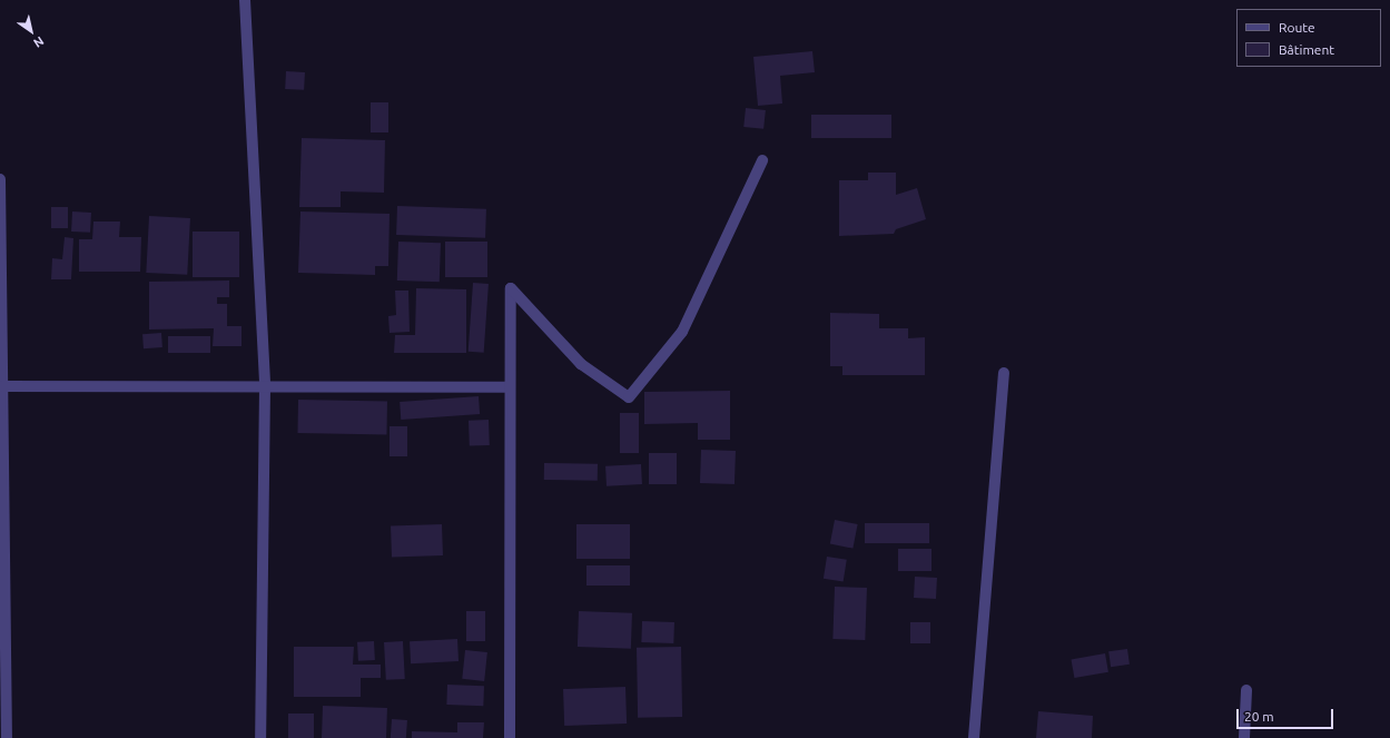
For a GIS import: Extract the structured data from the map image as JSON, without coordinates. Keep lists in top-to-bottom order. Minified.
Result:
{"legend":["Route","Bâtiment"],"scale_bar":"20 m","north":"bottom right"}
